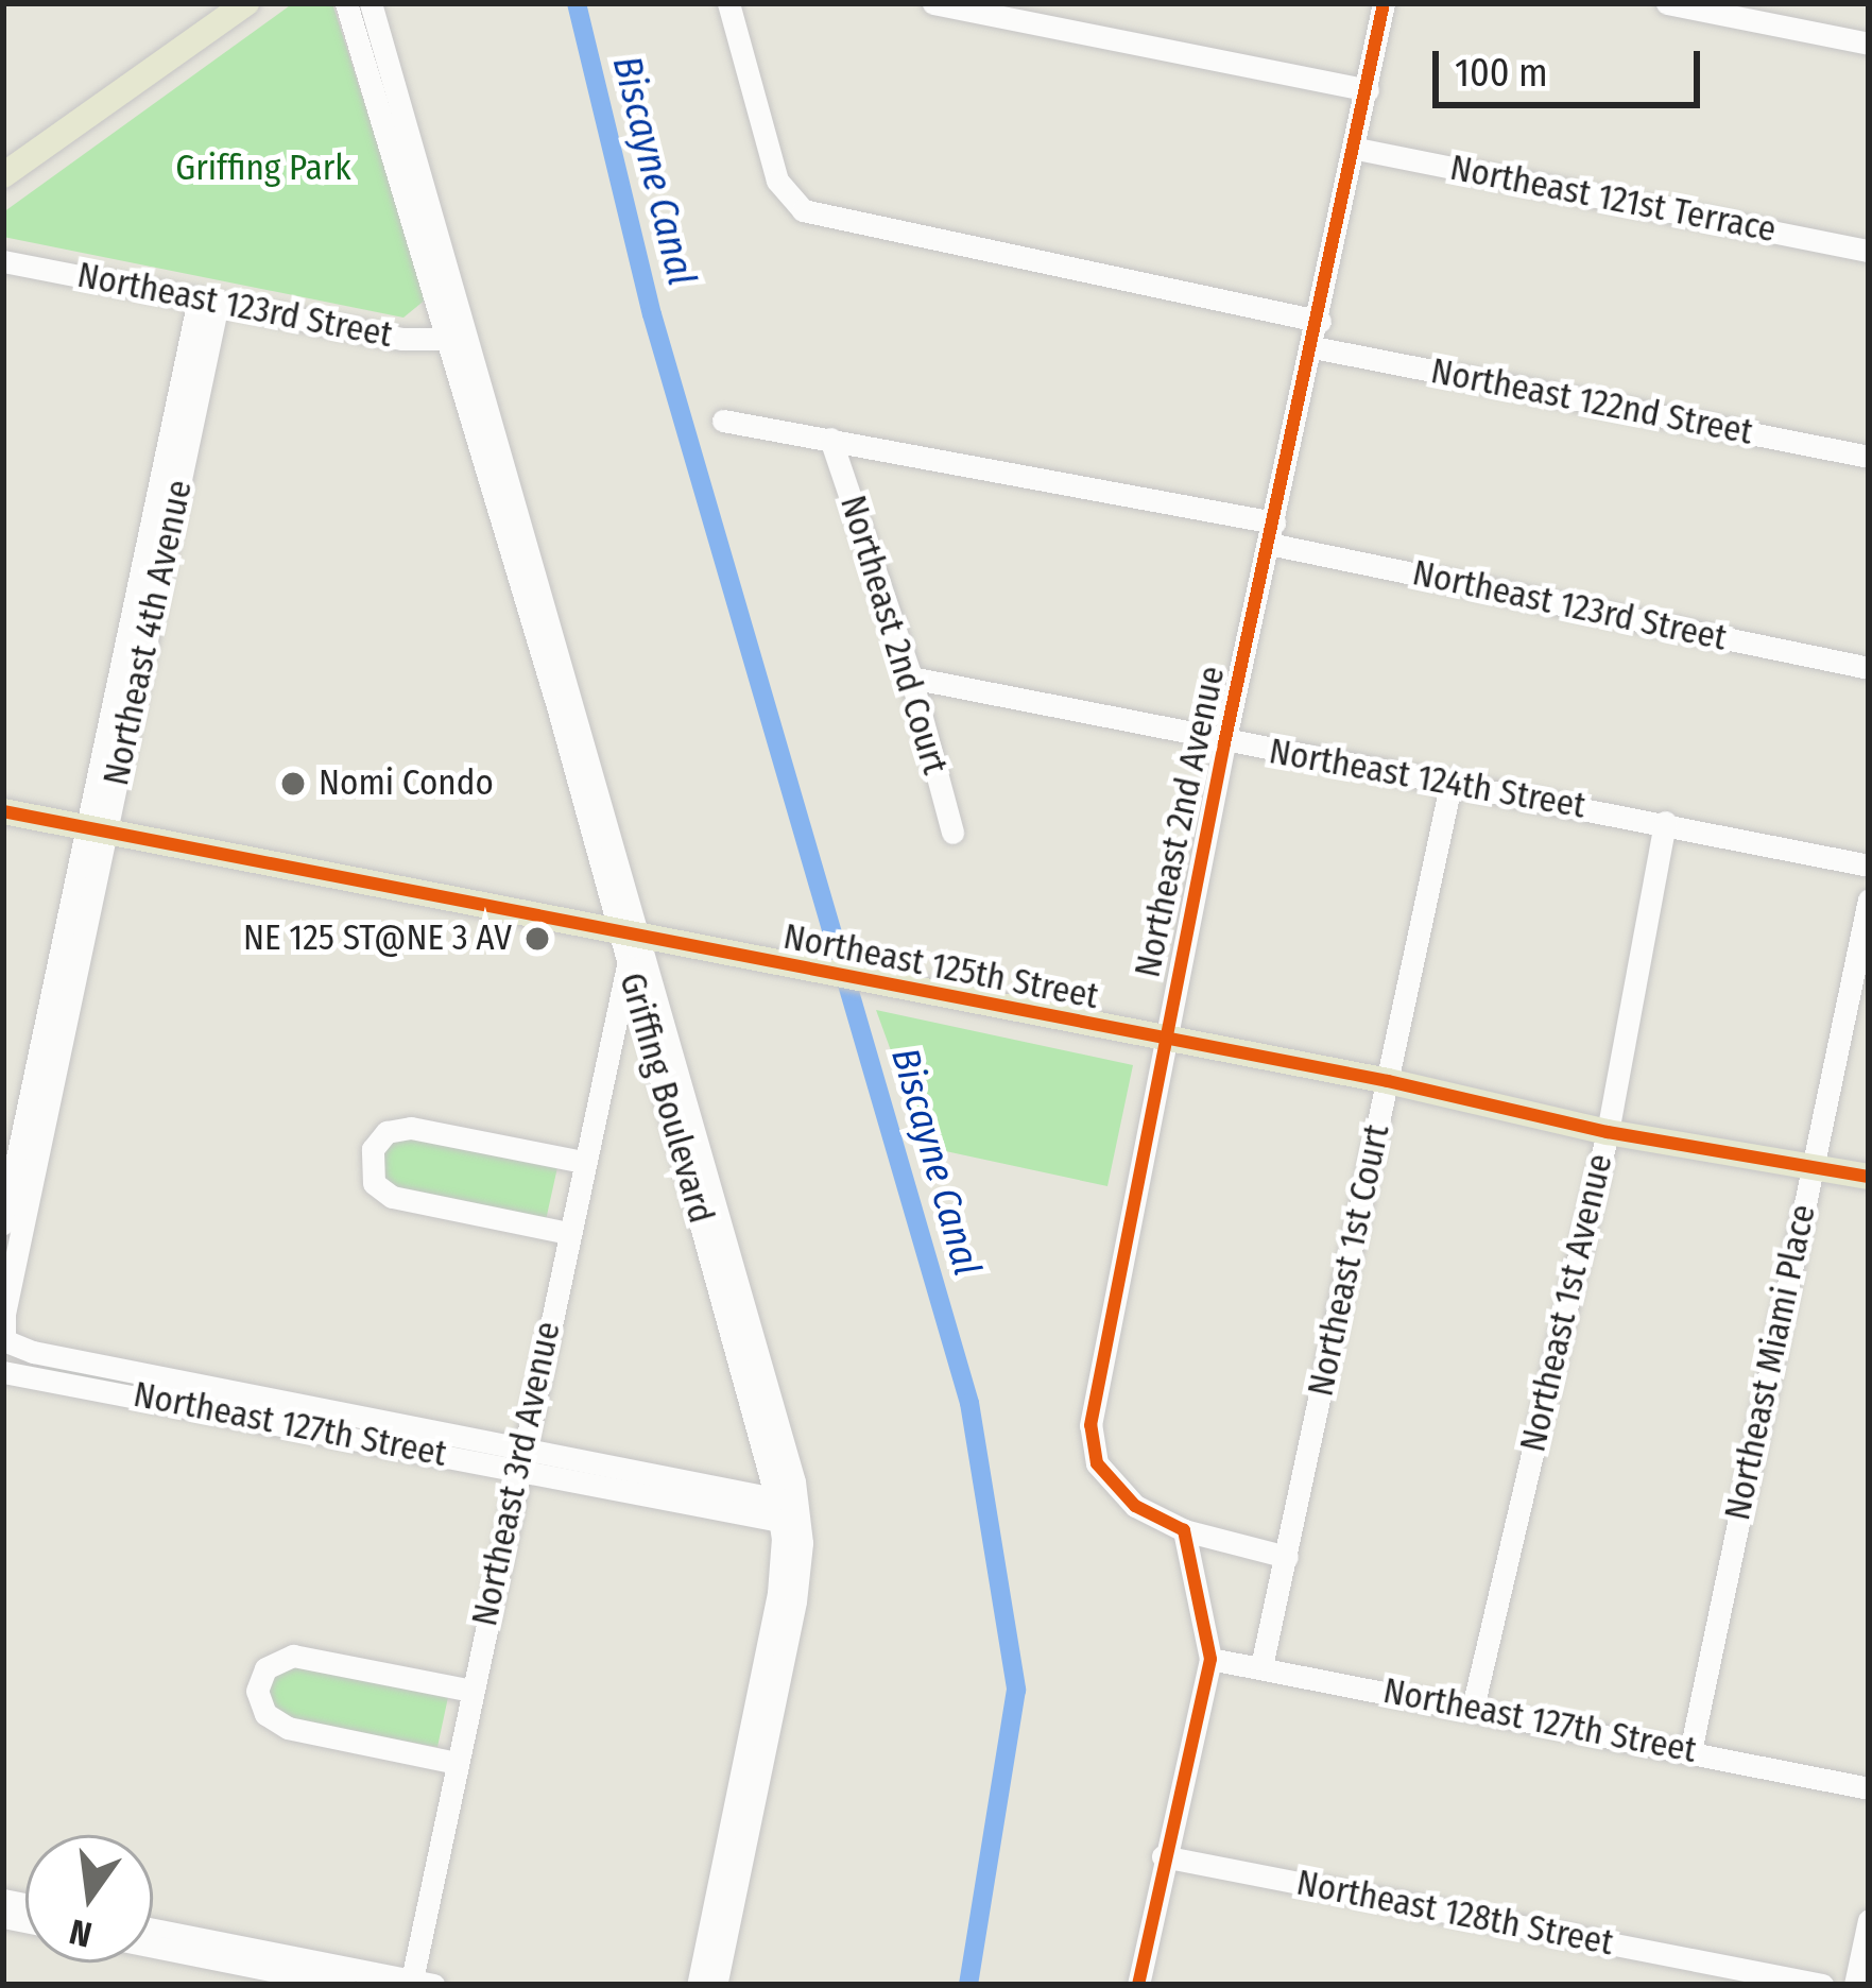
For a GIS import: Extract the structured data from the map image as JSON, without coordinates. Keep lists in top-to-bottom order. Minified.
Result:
{"streets":{"main road":["Northeast 125th Street"],"street":["Northeast 121st Terrace","Northeast 123rd Street","Northeast 122nd Street","Northeast 4th Avenue","Northeast 2nd Court","Northeast 124th Street","Northeast 2nd Avenue","Griffing Boulevard","Northeast 1st Court","Northeast 1st Avenue","Northeast Miami Place","Northeast 127th Street","Northeast 3rd Avenue","Northeast 128th Street"]},"crossings":[["Northeast 121st Terrace","Northeast 2nd Avenue"],["Northeast 123rd Street","Northeast 4th Avenue"],["Northeast 123rd Street","Northeast 2nd Court"],["Northeast 123rd Street","Northeast 2nd Avenue"],["Northeast 123rd Street","Griffing Boulevard"],["Northeast 122nd Street","Northeast 2nd Avenue"],["Northeast 4th Avenue","Northeast 125th Street"],["Northeast 4th Avenue","Northeast 127th Street"],["Northeast 2nd Court","Northeast 124th Street"],["Northeast 124th Street","Northeast 2nd Avenue"],["Northeast 124th Street","Northeast 1st Court"],["Northeast 124th Street","Northeast 1st Avenue"],["Northeast 2nd Avenue","Northeast 125th Street"],["Northeast 2nd Avenue","Northeast 1st Court"],["Northeast 125th Street","Griffing Boulevard"],["Northeast 125th Street","Northeast 1st Court"],["Northeast 125th Street","Northeast 1st Avenue"],["Northeast 125th Street","Northeast Miami Place"],["Griffing Boulevard","Northeast 127th Street"],["Griffing Boulevard","Northeast 3rd Avenue"],["Northeast 1st Court","Northeast 127th Street"],["Northeast 1st Avenue","Northeast 127th Street"],["Northeast Miami Place","Northeast 127th Street"],["Northeast 127th Street","Northeast 3rd Avenue"]],"water":["Biscayne Canal"],"parks":["Griffing Park"],"places":["Nomi Condo","NE 125 ST@NE 3 AV"],"scale_bar":"100 m","north":"bottom"}
